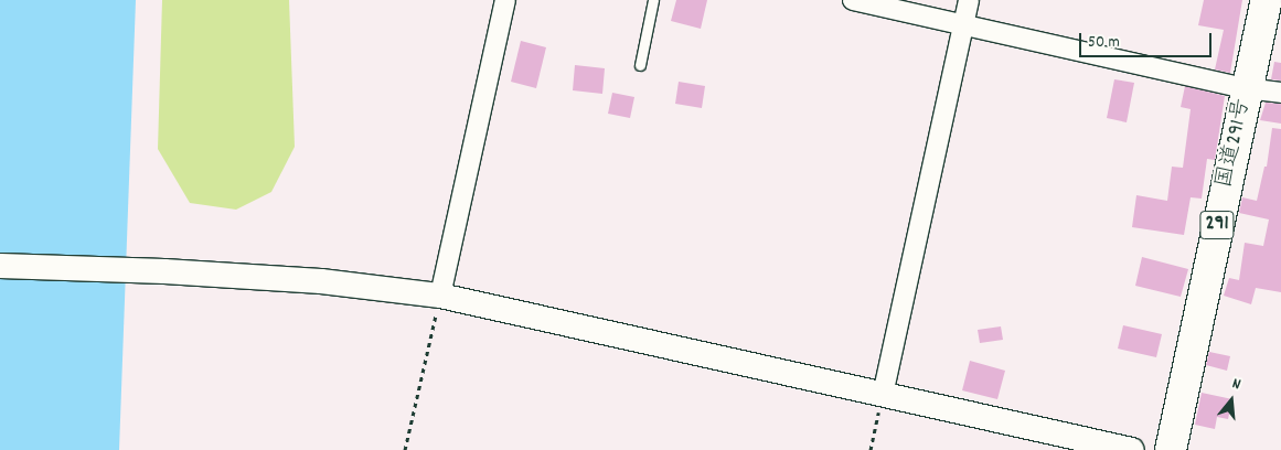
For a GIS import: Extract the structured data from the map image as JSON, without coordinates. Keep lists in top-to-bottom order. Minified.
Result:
{"streets":{"highway":["国道291号","291"]},"scale_bar":"50 m","north":"top"}
